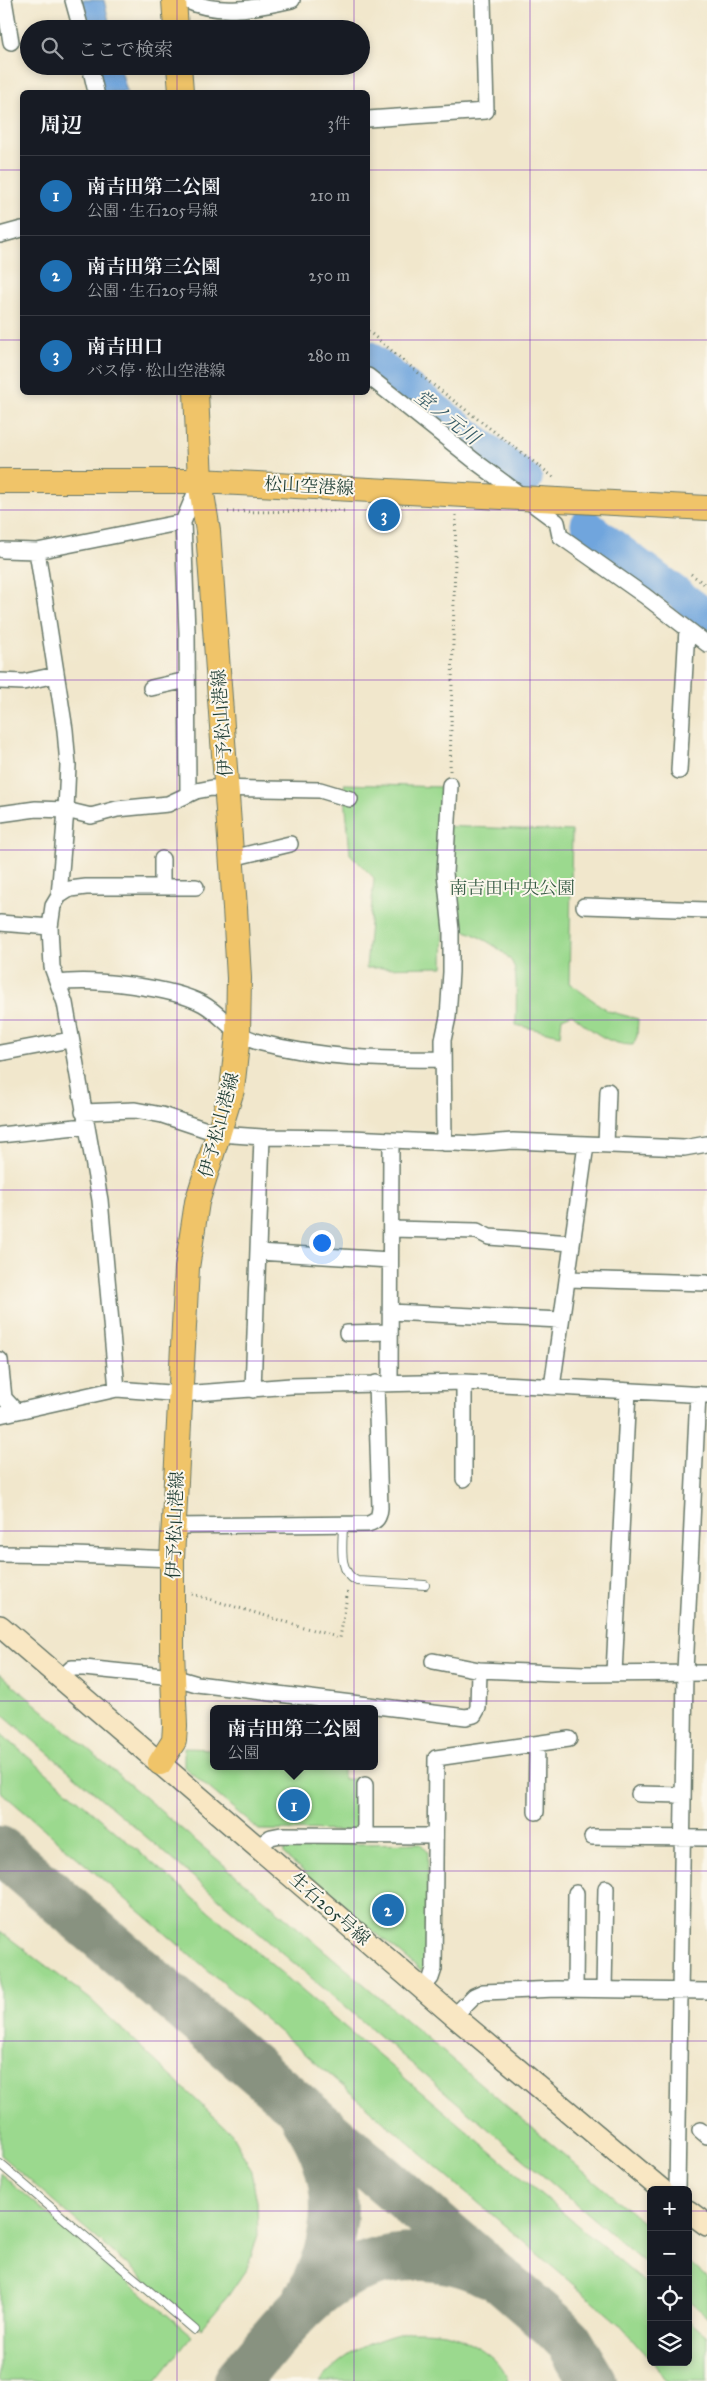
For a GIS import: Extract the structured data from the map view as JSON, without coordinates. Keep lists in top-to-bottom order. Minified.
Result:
{"streets":{"main road":["松山空港線","伊予松山港線"],"street":["生石205号線"]},"crossings":[["松山空港線","伊予松山港線"],["伊予松山港線","生石205号線"]],"water":["堂ノ元川"],"parks":["南吉田中央公園"],"page":{"search":"ここで検索","heading":["周辺","3件"],"list":[{"mark":"1","name":"南吉田第二公園","note":"公園 · 生石205号線","value":"210 m"},{"mark":"2","name":"南吉田第三公園","note":"公園 · 生石205号線","value":"250 m"},{"mark":"3","name":"南吉田口","note":"バス停 · 松山空港線","value":"280 m"}],"pins":["3","1","2"],"popup":["南吉田第二公園","公園"],"map_buttons":["+","−"]}}
